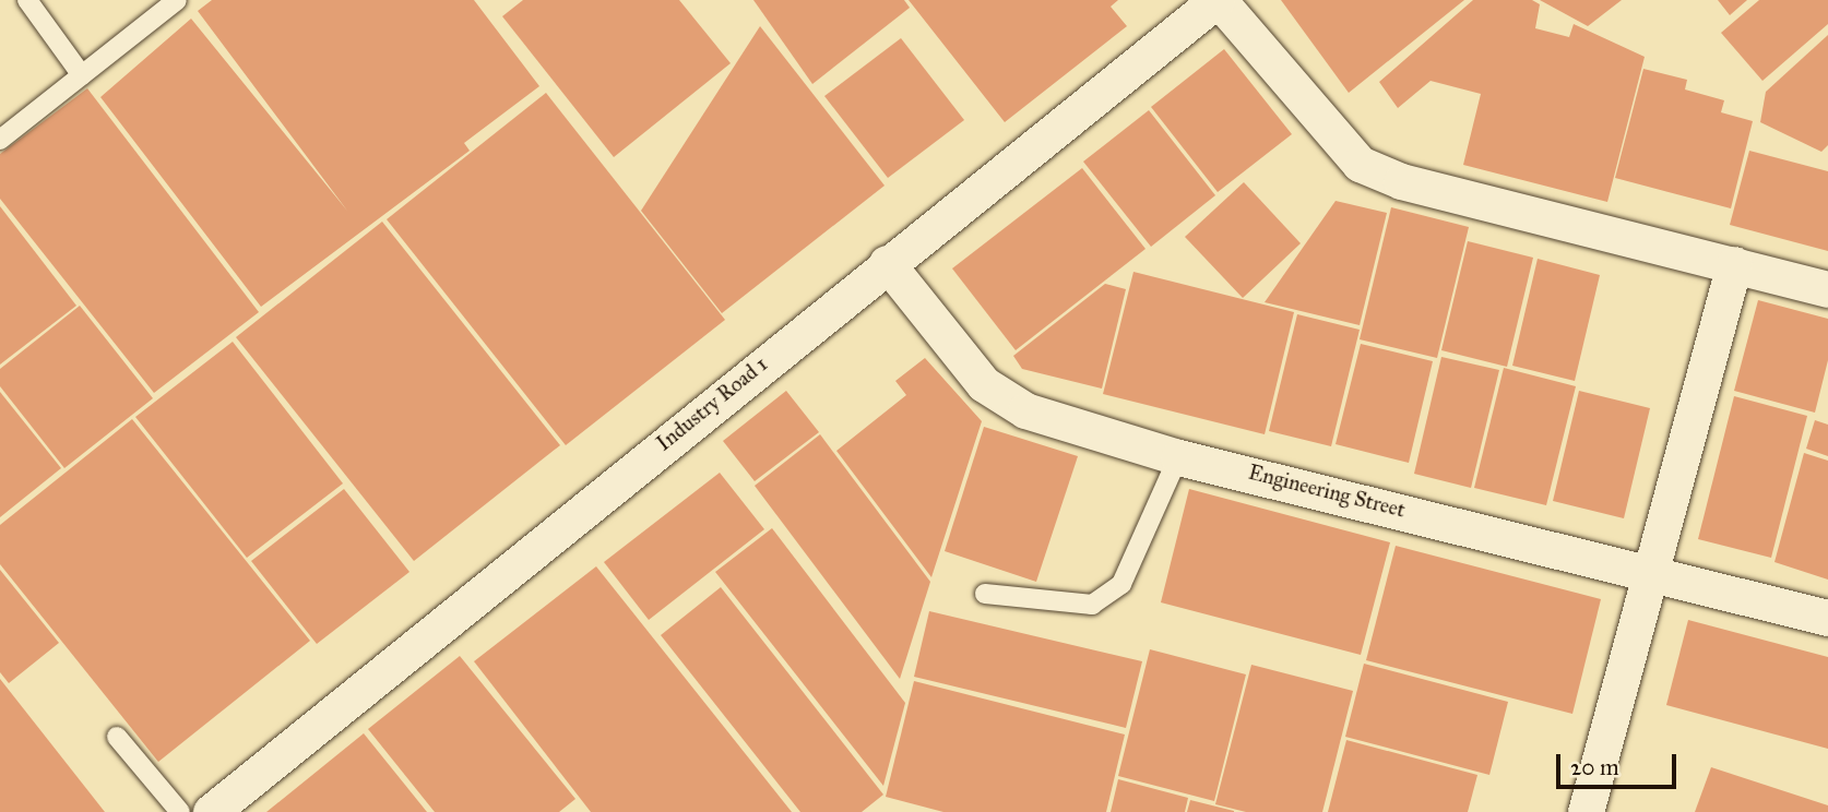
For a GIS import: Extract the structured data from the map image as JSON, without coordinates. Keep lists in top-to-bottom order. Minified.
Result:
{"streets":{"street":["Industry Road 1","Engineering Street"]},"crossings":[["Industry Road 1","Engineering Street"]],"scale_bar":"20 m"}
